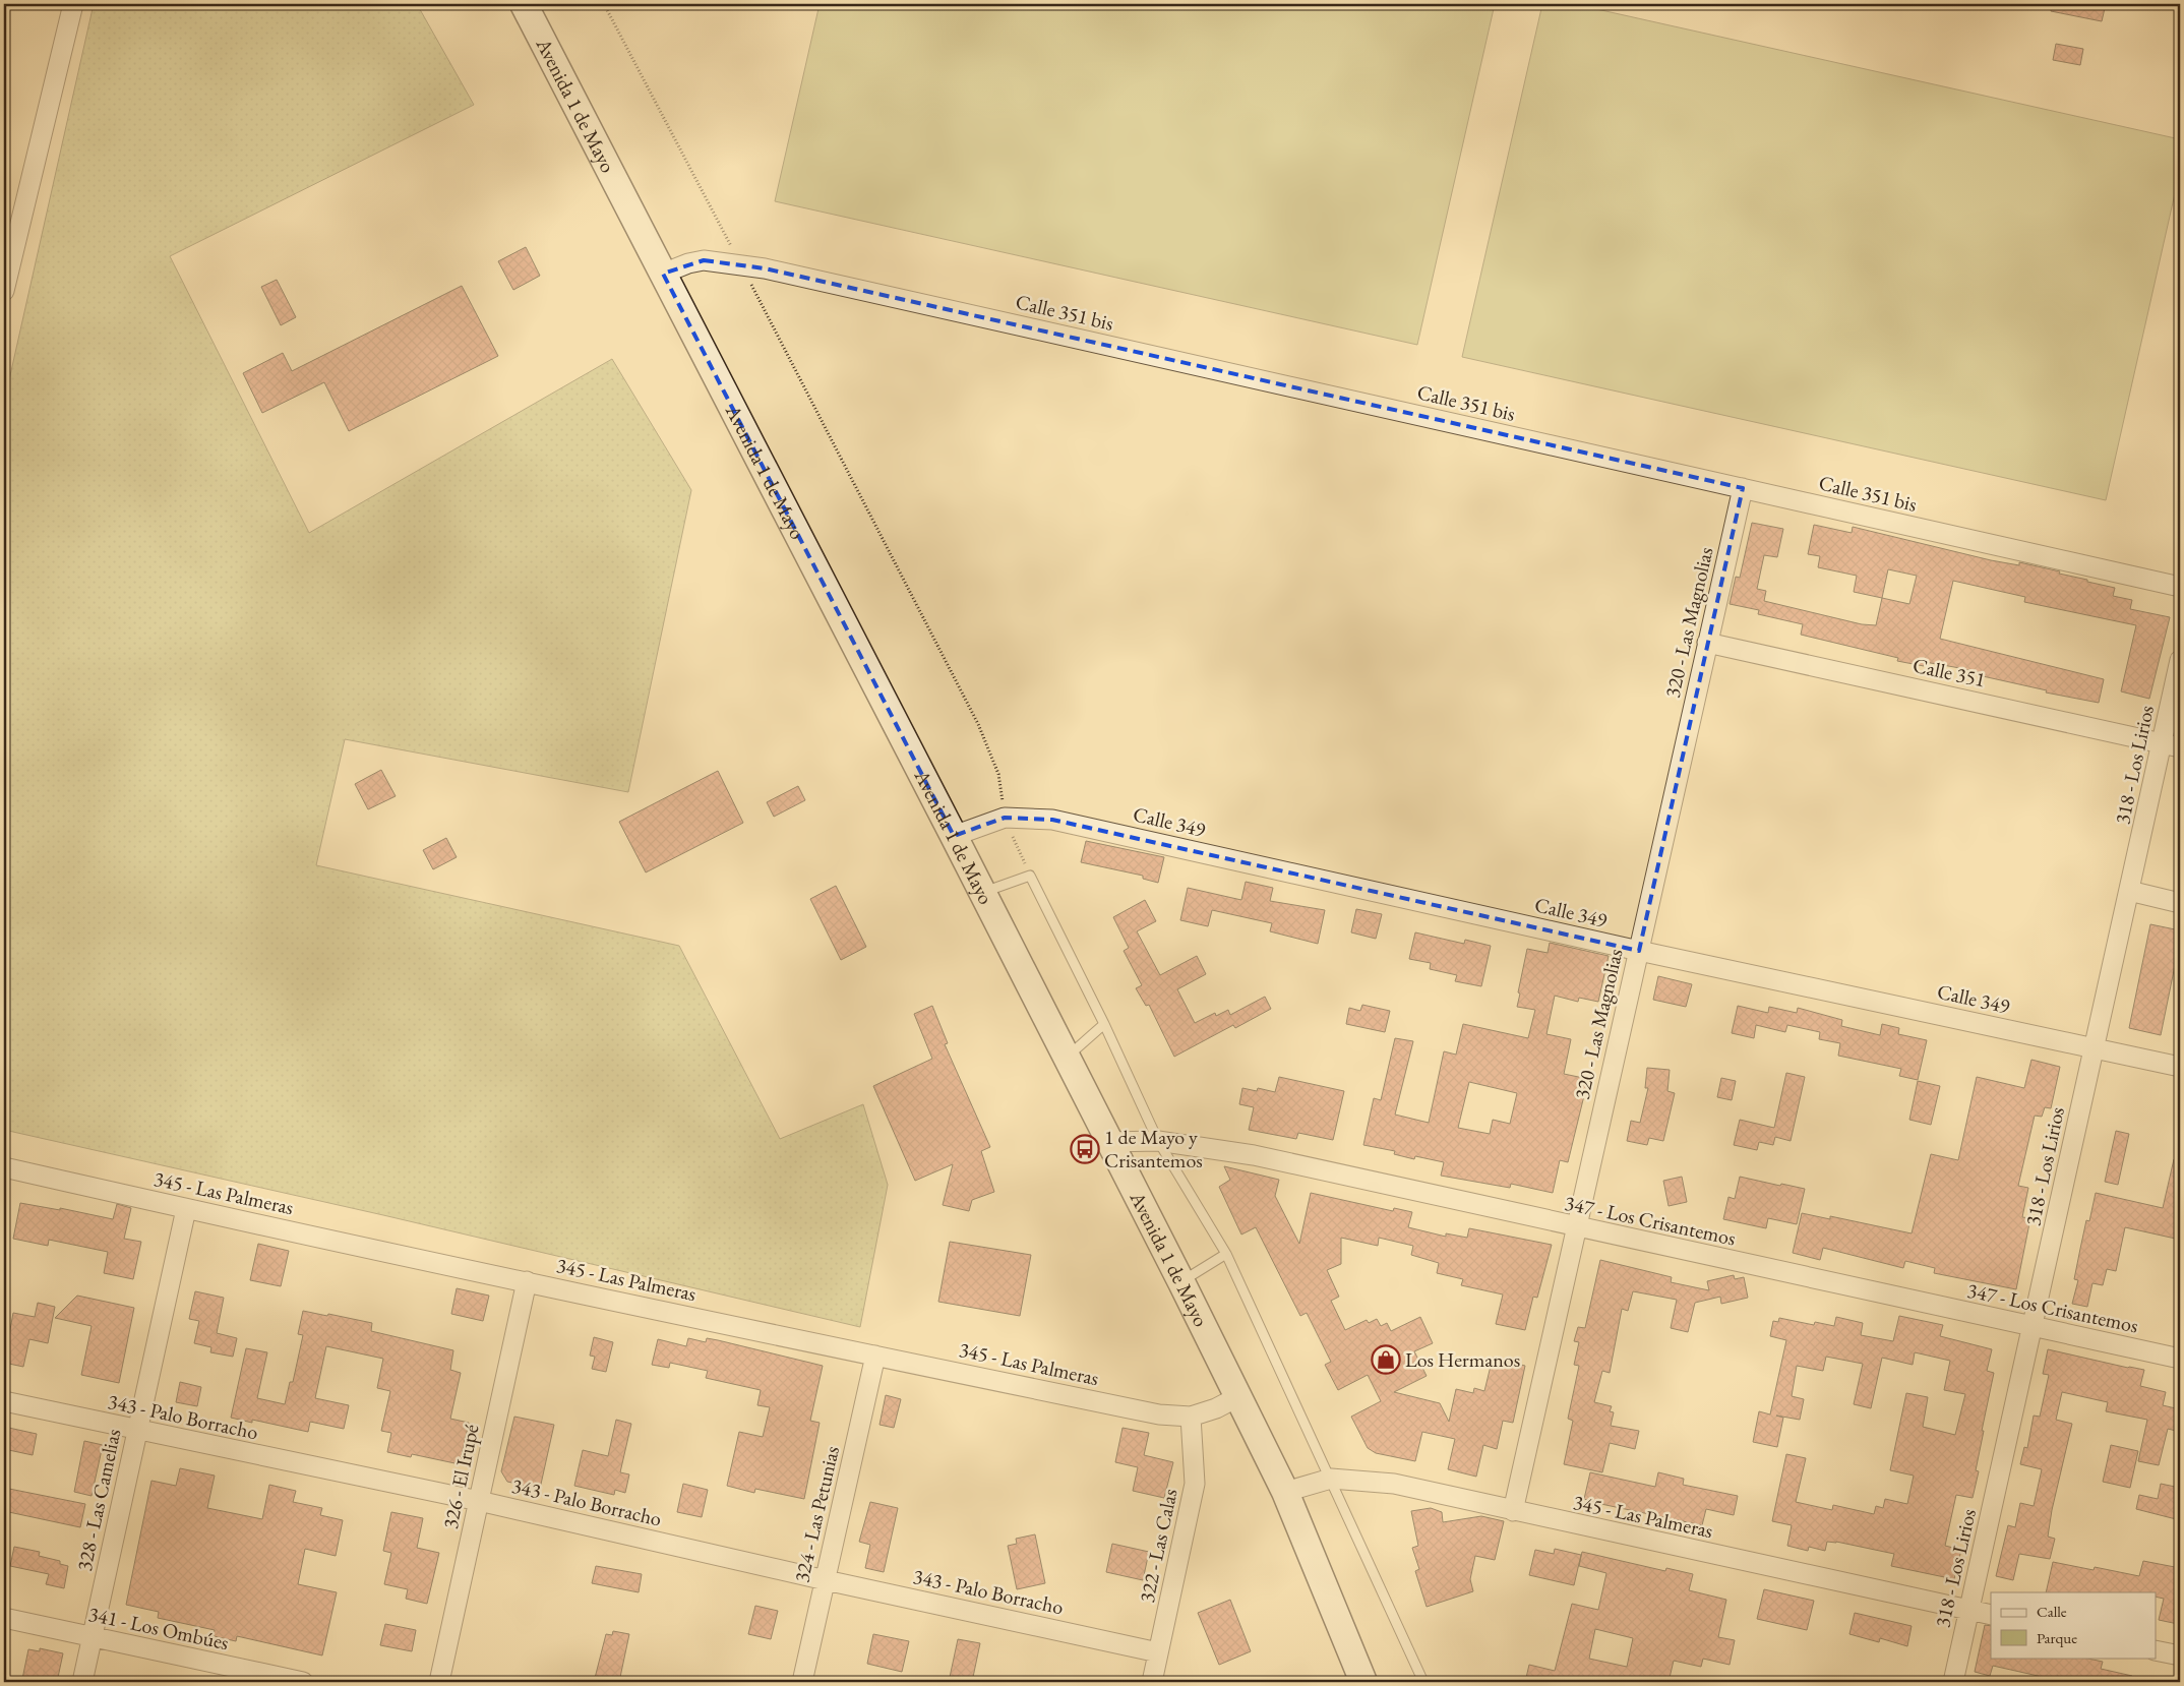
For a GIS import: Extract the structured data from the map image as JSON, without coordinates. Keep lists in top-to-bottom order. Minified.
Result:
{"streets":{"main road":["Avenida 1 de Mayo"],"street":["Calle 351 bis","320 - Las Magnolias","Calle 351","318 - Los Lirios","Calle 349","345 - Las Palmeras","347 - Los Crisantemos","343 - Palo Borracho","326 - El Irupé","328 - Las Camelias","324 - Las Petunias","322 - Las Calas","341 - Los Ombúes"]},"crossings":[["Avenida 1 de Mayo","Calle 351 bis"],["Avenida 1 de Mayo","Calle 349"],["Avenida 1 de Mayo","345 - Las Palmeras"],["Avenida 1 de Mayo","347 - Los Crisantemos"],["Calle 351 bis","320 - Las Magnolias"],["320 - Las Magnolias","Calle 351"],["320 - Las Magnolias","Calle 349"],["320 - Las Magnolias","345 - Las Palmeras"],["320 - Las Magnolias","347 - Los Crisantemos"],["Calle 351","318 - Los Lirios"],["318 - Los Lirios","Calle 349"],["318 - Los Lirios","345 - Las Palmeras"],["318 - Los Lirios","347 - Los Crisantemos"],["345 - Las Palmeras","326 - El Irupé"],["345 - Las Palmeras","328 - Las Camelias"],["345 - Las Palmeras","324 - Las Petunias"],["345 - Las Palmeras","322 - Las Calas"],["343 - Palo Borracho","326 - El Irupé"],["343 - Palo Borracho","328 - Las Camelias"],["343 - Palo Borracho","324 - Las Petunias"],["343 - Palo Borracho","322 - Las Calas"],["328 - Las Camelias","341 - Los Ombúes"]],"places":{"bus stop":["1 de Mayo y Crisantemos"],"shop":["Los Hermanos"]},"legend":["Calle","Parque"]}
